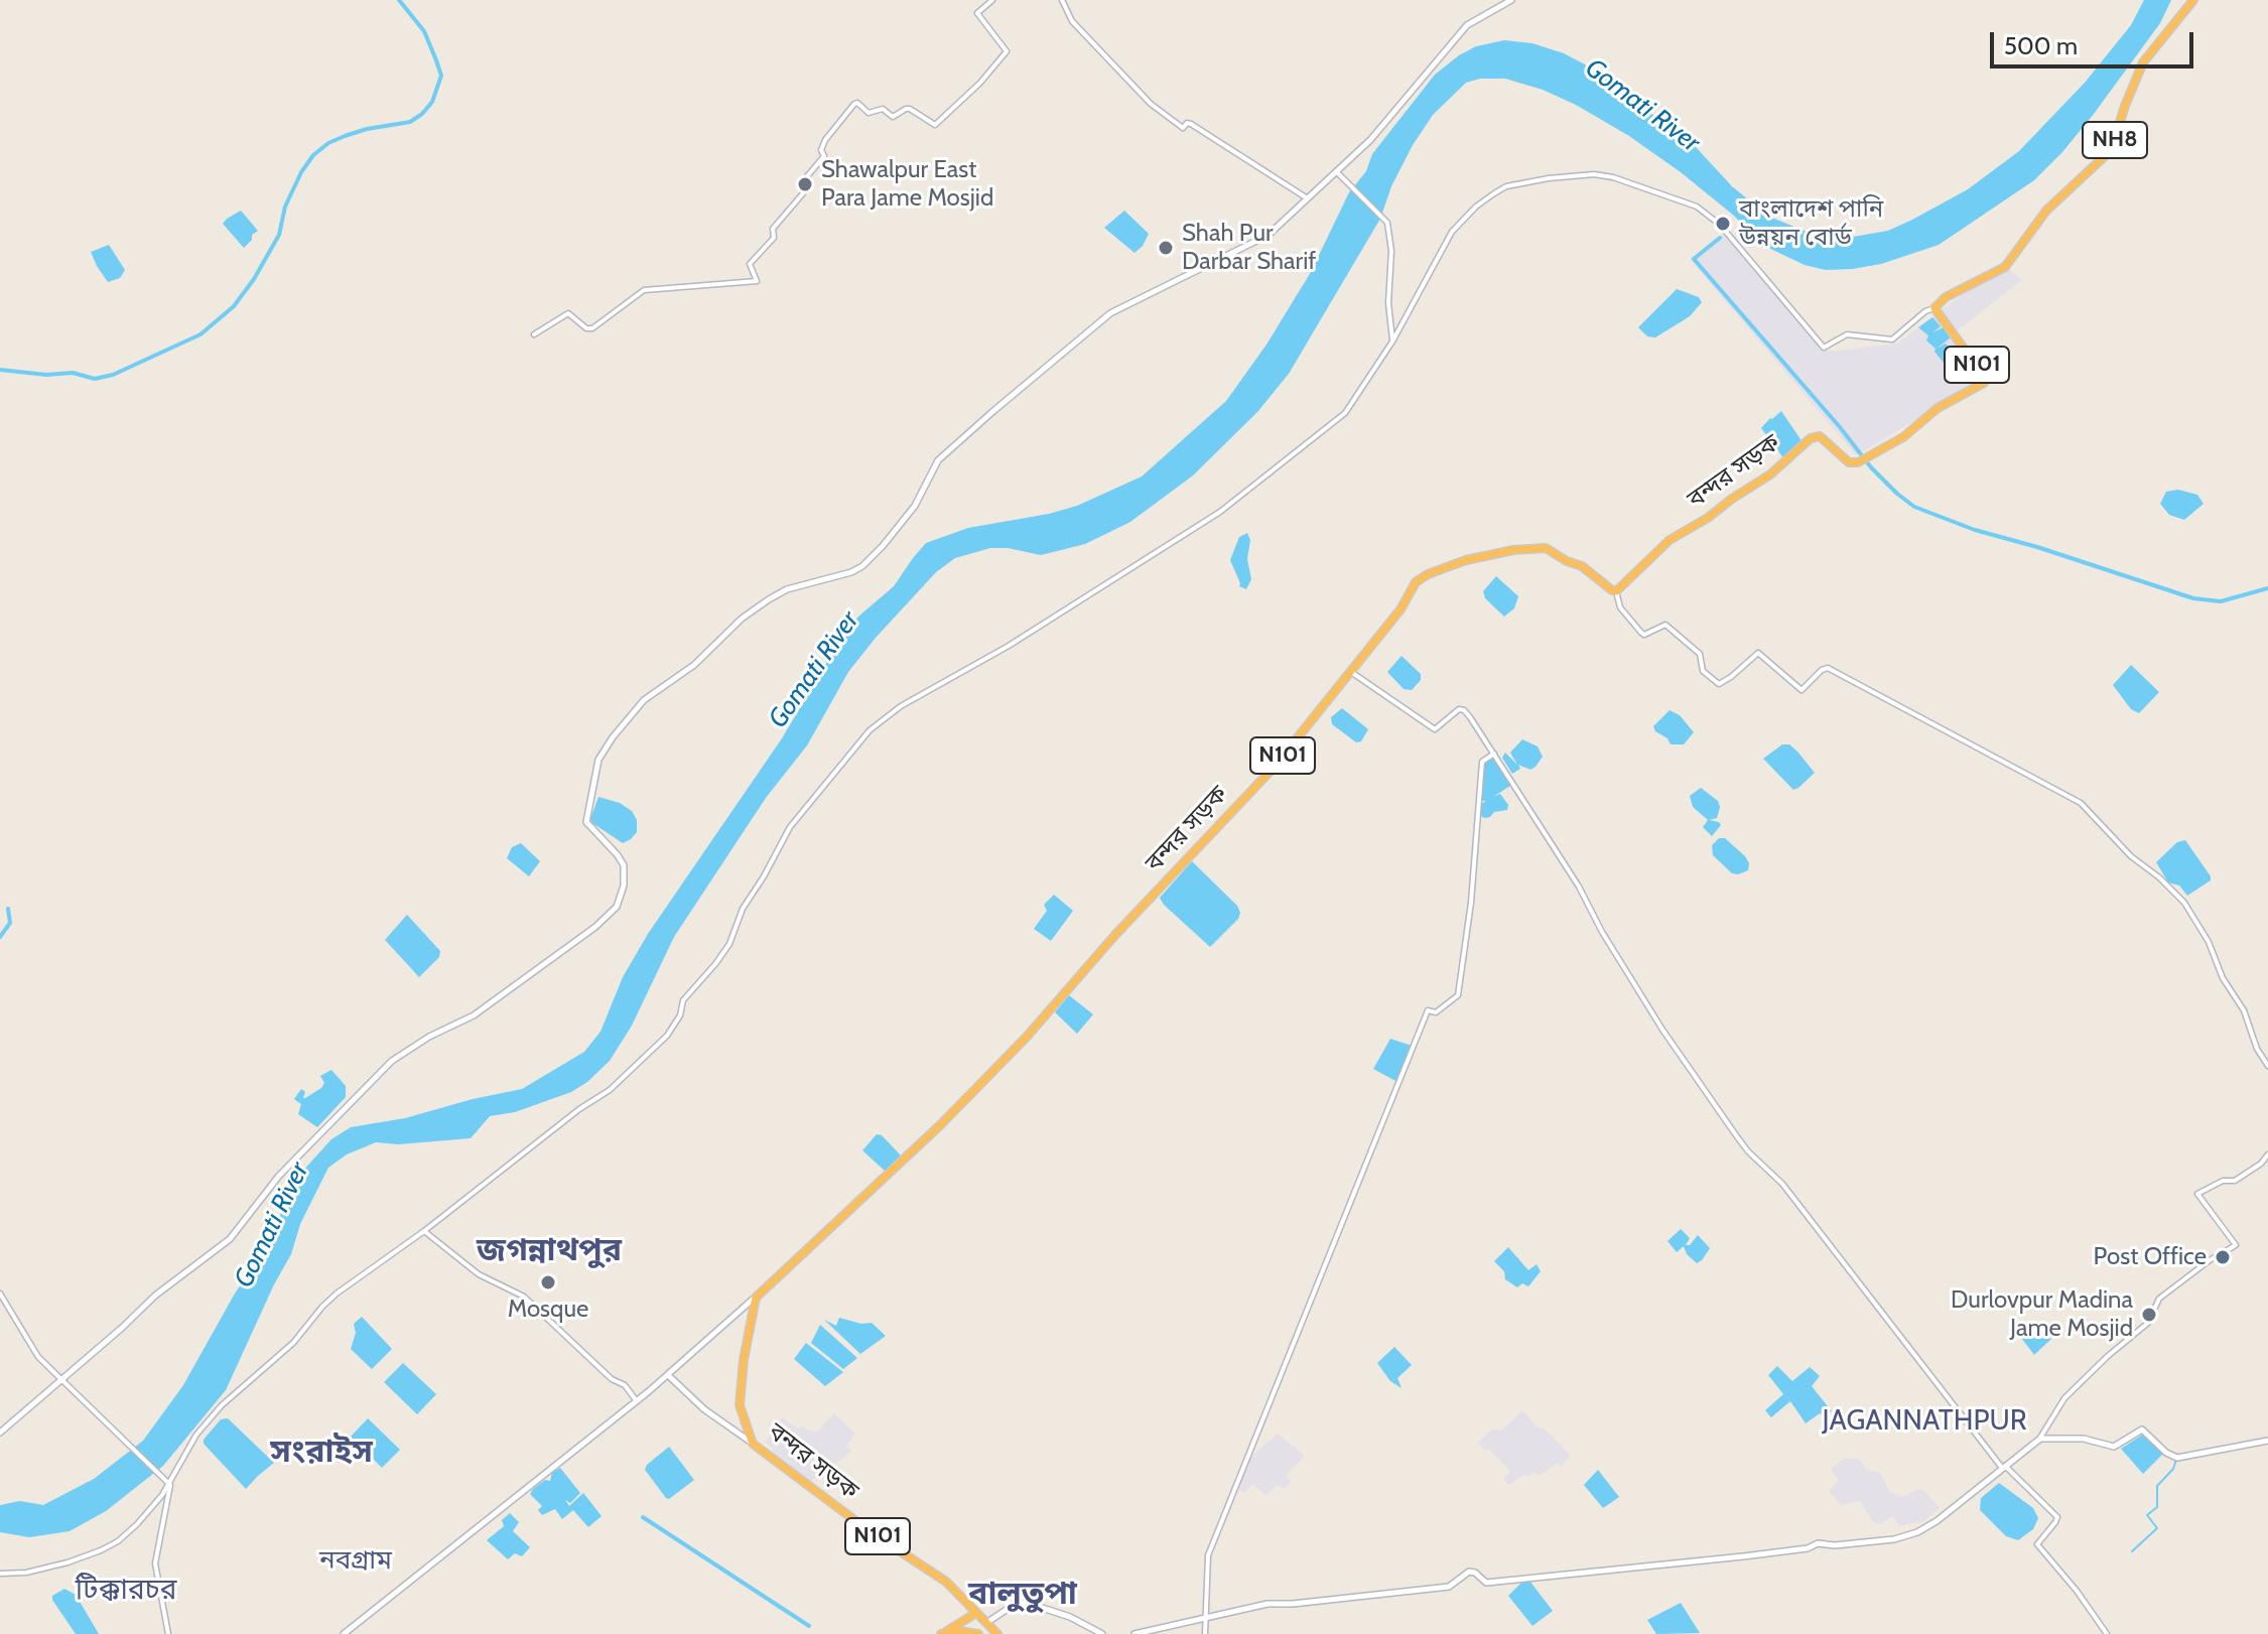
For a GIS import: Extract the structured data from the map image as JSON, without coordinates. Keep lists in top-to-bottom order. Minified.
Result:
{"streets":{"highway":["NH8","N101","বন্দর সড়ক"]},"crossings":[["NH8","বন্দর সড়ক"]],"districts":["জগন্নাথপুর","JAGANNATHPUR","সংরাইস","নবগ্ৰাম","টিক্কারচর","বালুতুপা"],"water":["Gomati River"],"places":["Shawalpur East Para Jame Mosjid","বাংলাদেশ পানি উন্নয়ন বোর্ড","Shah Pur Darbar Sharif","Post Office","Mosque","Durlovpur Madina Jame Mosjid"],"scale_bar":"500 m"}
